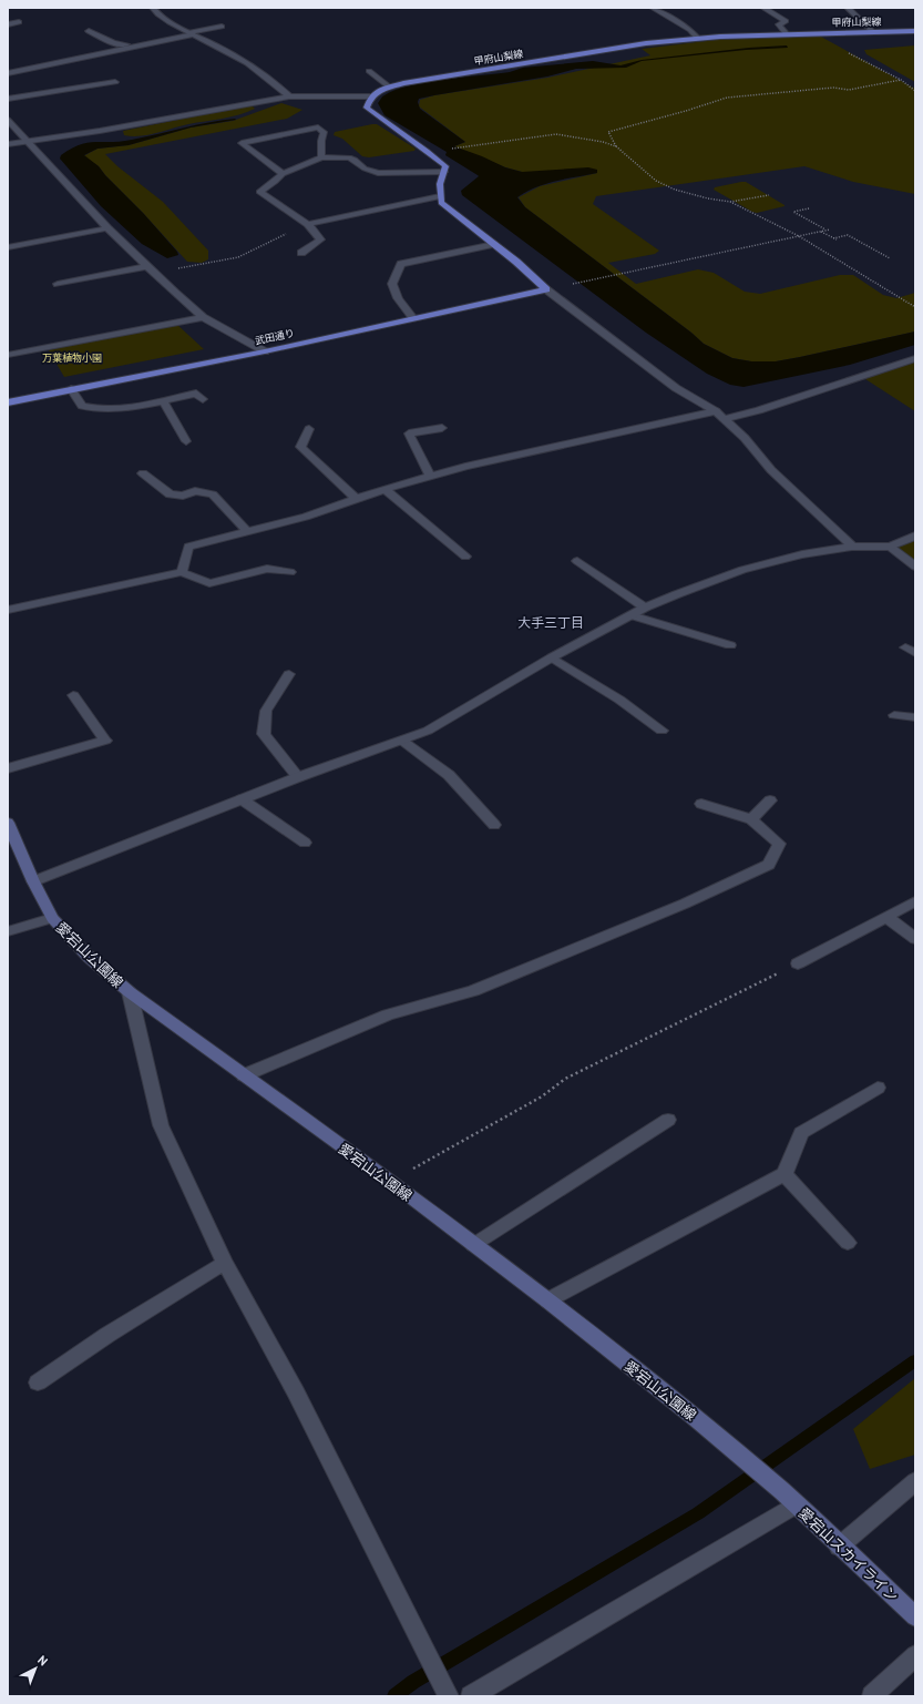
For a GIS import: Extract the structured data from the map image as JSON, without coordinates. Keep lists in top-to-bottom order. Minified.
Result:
{"streets":{"main road":["甲府山梨線","武田通り","愛宕山公園線","愛宕山スカイライン"]},"crossings":[["愛宕山公園線","愛宕山スカイライン"]],"districts":["大手三丁目"],"parks":["万葉植物小園"],"north":"top right"}
